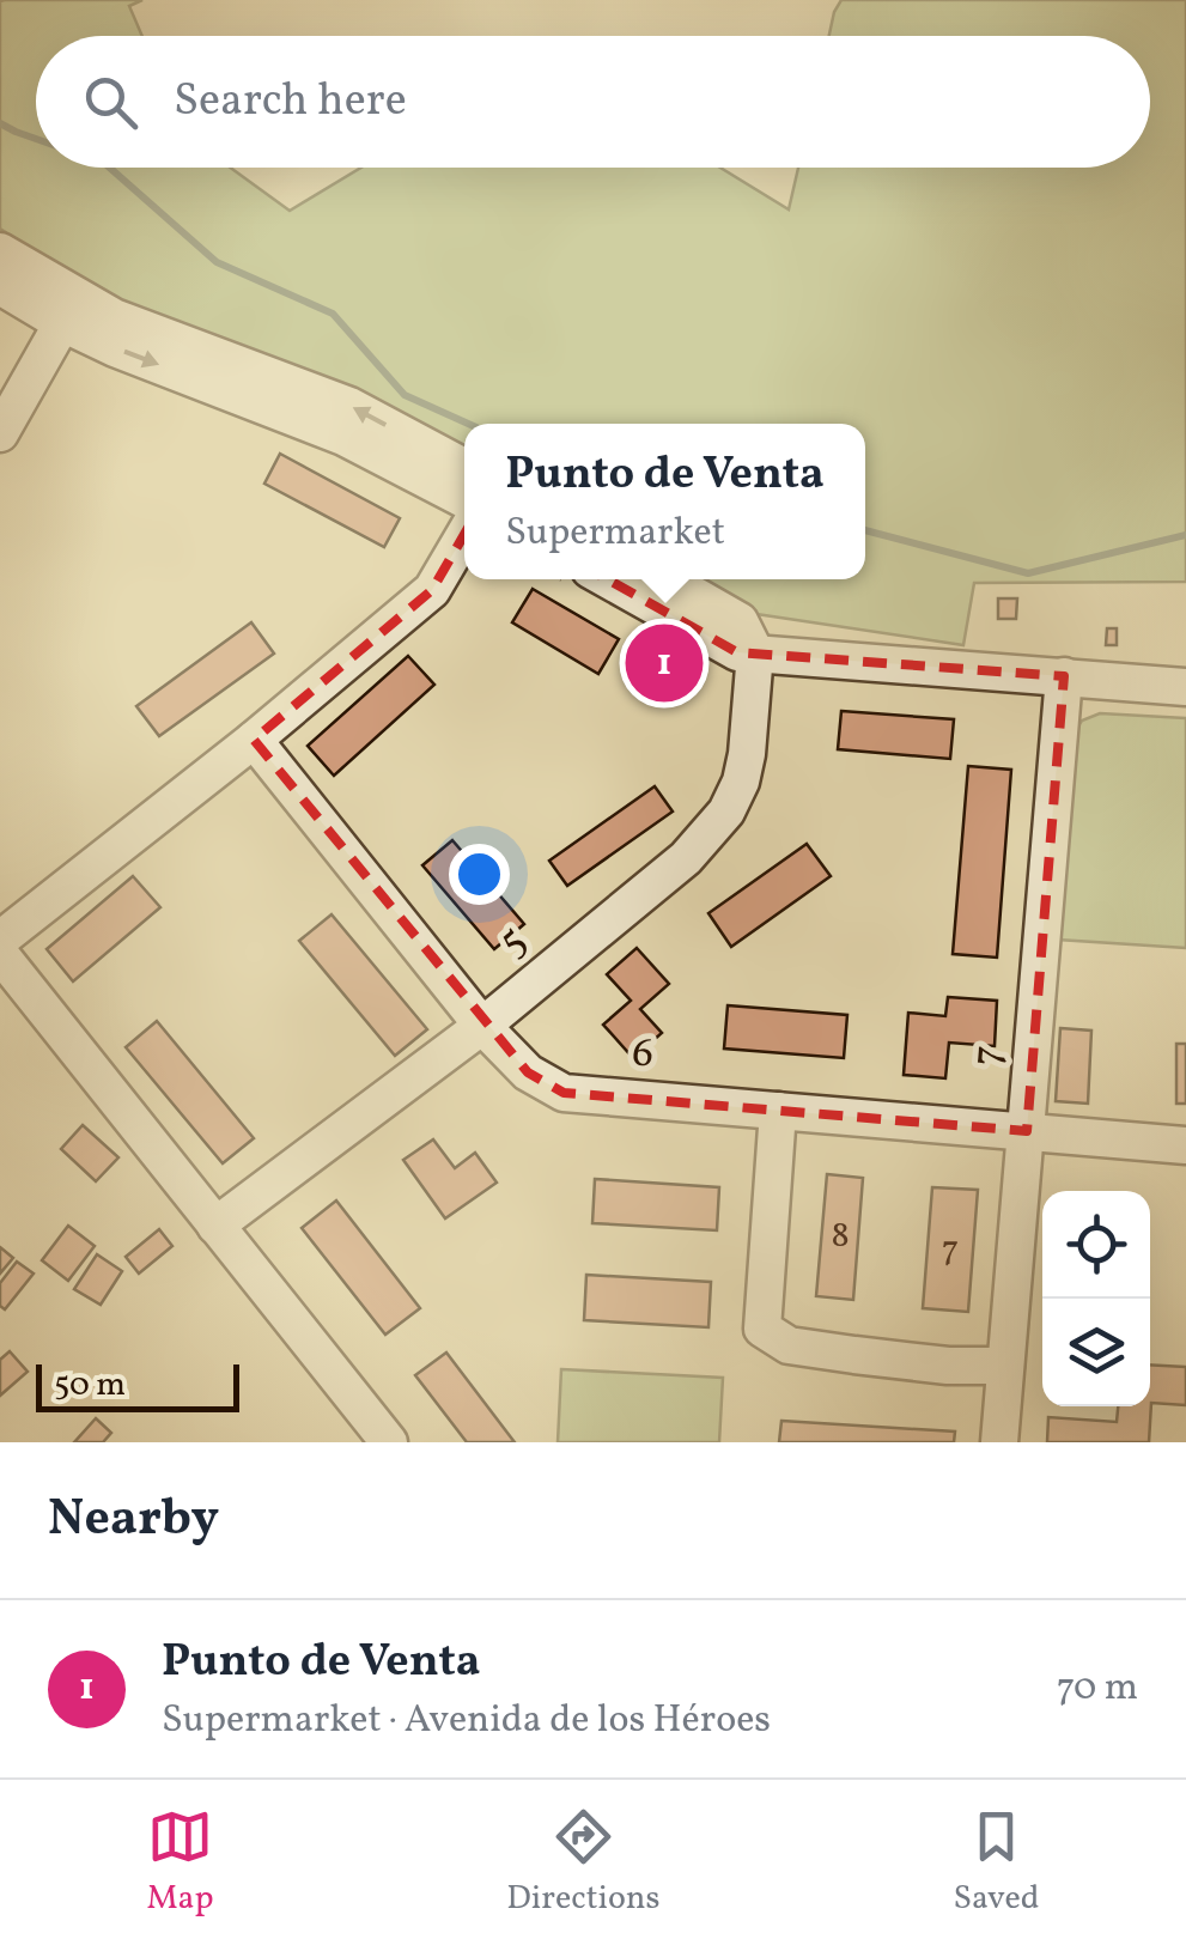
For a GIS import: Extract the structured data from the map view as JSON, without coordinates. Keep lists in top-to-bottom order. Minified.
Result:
{"streets":{"street":["5","6","7"]},"crossings":[["5","6"],["6","7"]],"house_numbers":["8","7"],"scale_bar":"50 m","page":{"search":"Search here","popup":["Punto de Venta","Supermarket"],"pins":"1","scale":"50 m","heading":"Nearby","list":[{"mark":"1","name":"Punto de Venta","note":"Supermarket · Avenida de los Héroes","value":"70 m"}],"nav":["Map","Directions","Saved"]}}
